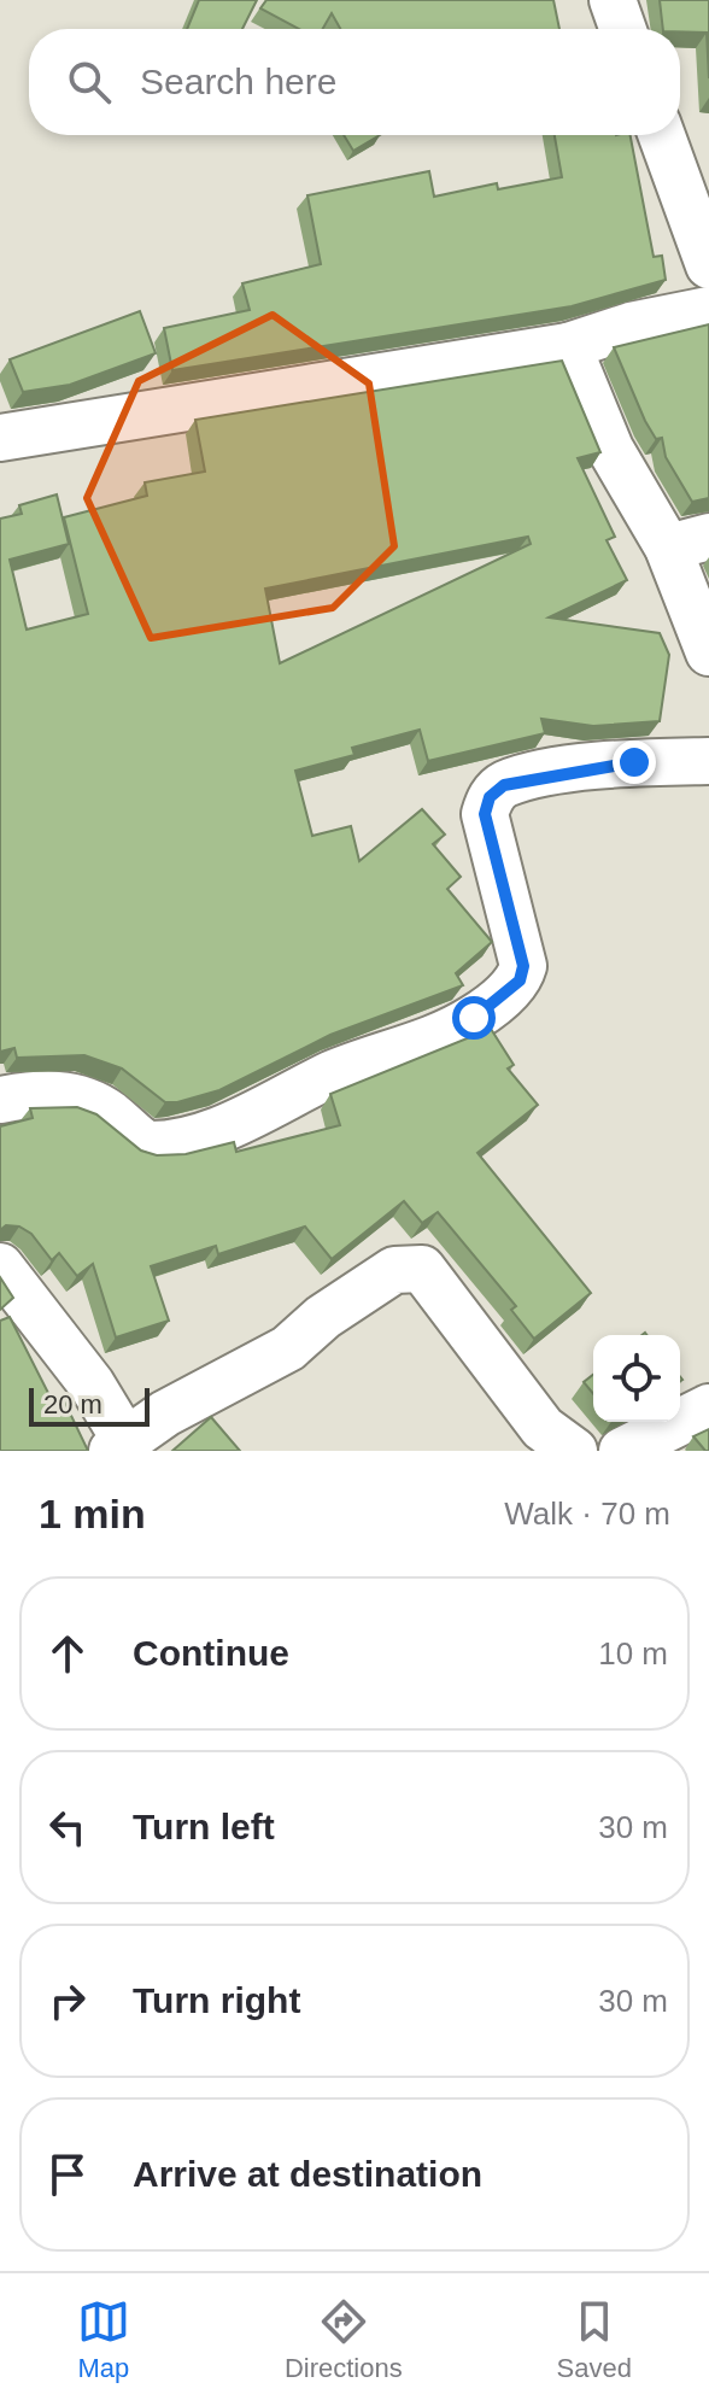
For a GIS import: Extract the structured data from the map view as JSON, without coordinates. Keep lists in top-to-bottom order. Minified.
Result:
{"scale_bar":"20 m","page":{"search":"Search here","scale":"20 m","heading":["1 min","Walk · 70 m"],"list":[["Continue","10 m"],["Turn left","30 m"],["Turn right","30 m"],"Arrive at destination"],"nav":["Map","Directions","Saved"]}}
